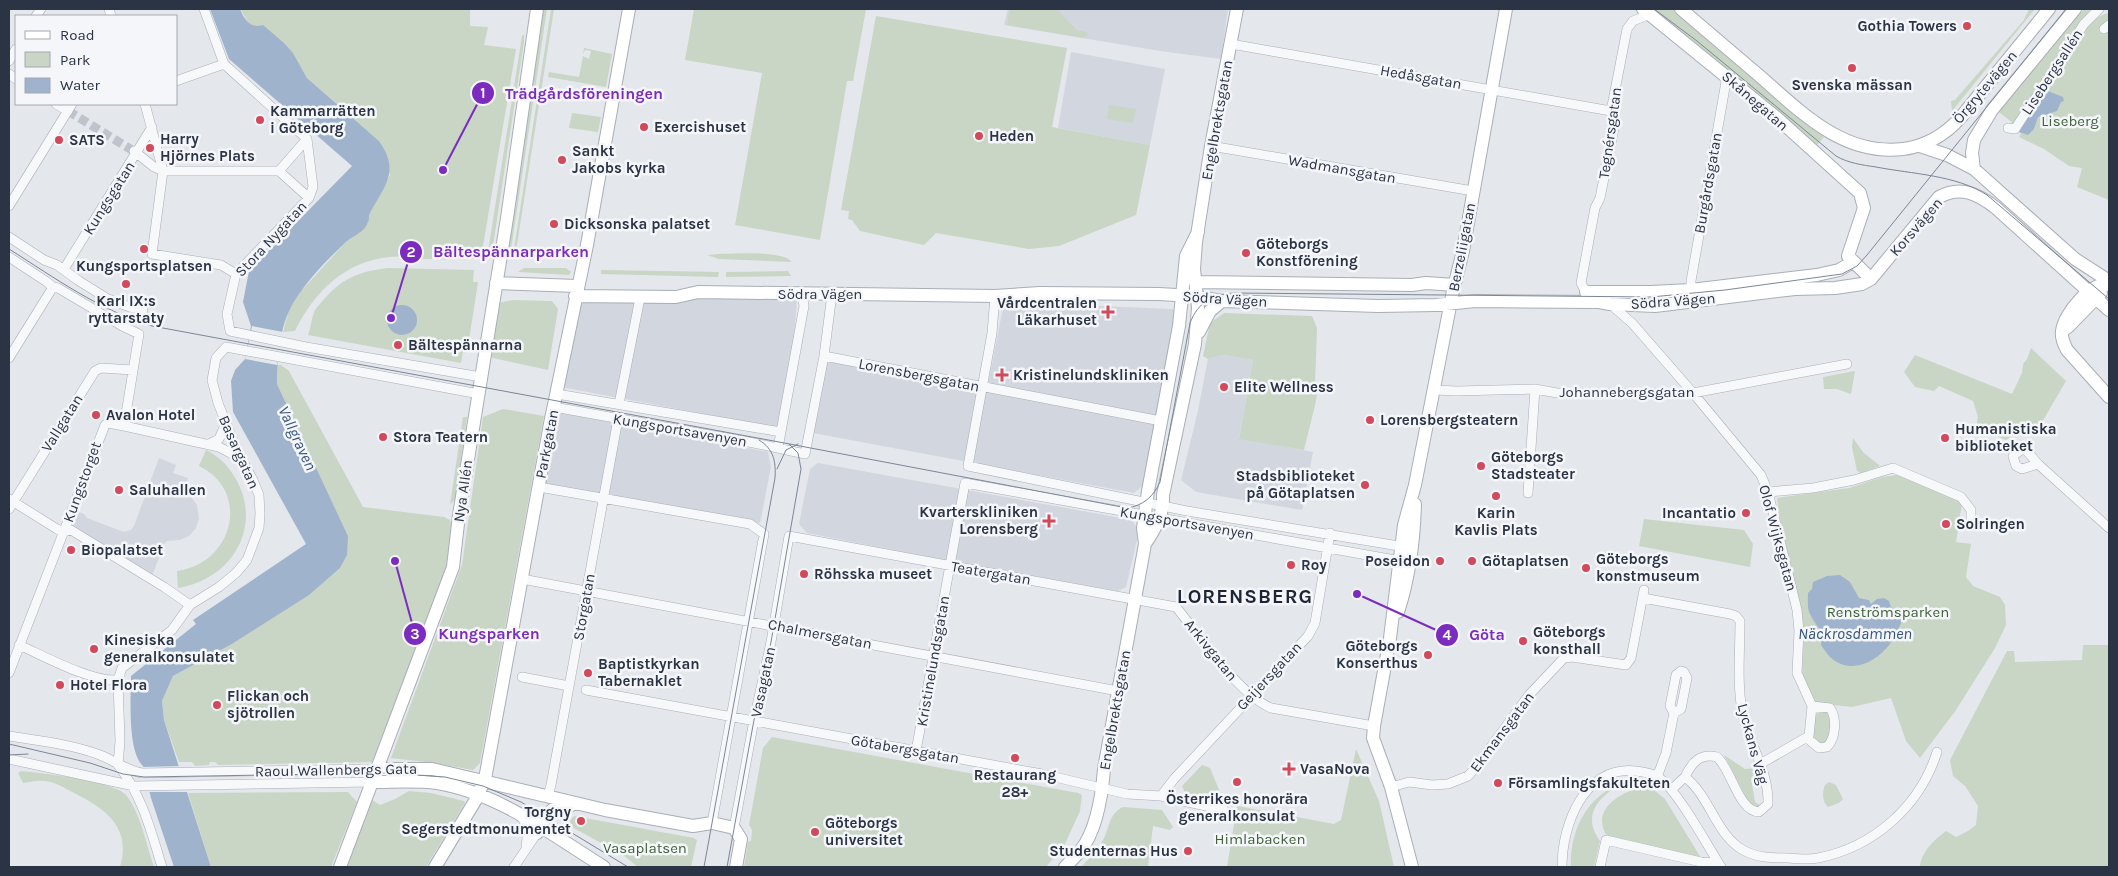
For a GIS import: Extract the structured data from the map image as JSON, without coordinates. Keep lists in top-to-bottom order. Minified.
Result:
{"streets":{"street":["Lisebergsallén","Hedåsgatan","Örgrytevägen","Skånegatan","Engelbrektsgatan","Tegnérsgatan","Wadmansgatan","Burgårdsgatan","Kungsgatan","Korsvägen","Stora Nygatan","Berzeliigatan","Södra Vägen","Lorensbergsgatan","Johannebergsgatan","Vallgatan","Kungsportsavenyen","Parkgatan","Basargatan","Kungstorget","Nya Allén","Olof Wijksgatan","Teatergatan","Storgatan","Chalmersgatan","Arkivgatan","Kristinelundsgatan","Geijersgatan","Vasagatan","Ekmansgatan","Lyckans Väg","Götabergsgatan","Raoul Wallenbergs Gata"]},"crossings":[["Hedåsgatan","Engelbrektsgatan"],["Hedåsgatan","Tegnérsgatan"],["Hedåsgatan","Berzeliigatan"],["Örgrytevägen","Skånegatan"],["Skånegatan","Tegnérsgatan"],["Skånegatan","Burgårdsgatan"],["Skånegatan","Södra Vägen"],["Engelbrektsgatan","Wadmansgatan"],["Engelbrektsgatan","Södra Vägen"],["Engelbrektsgatan","Lorensbergsgatan"],["Engelbrektsgatan","Kungsportsavenyen"],["Engelbrektsgatan","Teatergatan"],["Engelbrektsgatan","Chalmersgatan"],["Engelbrektsgatan","Arkivgatan"],["Engelbrektsgatan","Götabergsgatan"],["Tegnérsgatan","Södra Vägen"],["Wadmansgatan","Berzeliigatan"],["Burgårdsgatan","Södra Vägen"],["Korsvägen","Södra Vägen"],["Stora Nygatan","Nya Allén"],["Berzeliigatan","Södra Vägen"],["Berzeliigatan","Johannebergsgatan"],["Berzeliigatan","Kungsportsavenyen"],["Berzeliigatan","Arkivgatan"],["Berzeliigatan","Ekmansgatan"],["Södra Vägen","Parkgatan"],["Södra Vägen","Nya Allén"],["Södra Vägen","Olof Wijksgatan"],["Lorensbergsgatan","Kungsportsavenyen"],["Johannebergsgatan","Olof Wijksgatan"],["Kungsportsavenyen","Parkgatan"],["Kungsportsavenyen","Storgatan"],["Kungsportsavenyen","Kristinelundsgatan"],["Kungsportsavenyen","Geijersgatan"],["Parkgatan","Chalmersgatan"],["Parkgatan","Raoul Wallenbergs Gata"],["Basargatan","Kungstorget"],["Basargatan","Nya Allén"],["Nya Allén","Raoul Wallenbergs Gata"],["Teatergatan","Arkivgatan"],["Teatergatan","Kristinelundsgatan"],["Teatergatan","Vasagatan"],["Storgatan","Chalmersgatan"],["Storgatan","Vasagatan"],["Chalmersgatan","Kristinelundsgatan"],["Chalmersgatan","Vasagatan"],["Arkivgatan","Geijersgatan"],["Kristinelundsgatan","Götabergsgatan"],["Geijersgatan","Götabergsgatan"],["Vasagatan","Götabergsgatan"],["Ekmansgatan","Lyckans Väg"]],"districts":["LORENSBERG"],"water":["Vallgraven","Näckrosdammen"],"parks":["Liseberg","Renströmsparken","Himlabacken","Vasaplatsen"],"places":{"other":["Gothia Towers","Svenska mässan","Kammarrätten i Göteborg","Exercishuset","Heden","SATS","Harry Hjörnes Plats","Sankt Jakobs kyrka","Trädgårdsföreningen","Dicksonska palatset","Kungsportsplatsen","Göteborgs Konstförening","Karl IX:s ryttarstaty","Bältespännarparken","Bältespännarna","Elite Wellness","Avalon Hotel","Lorensbergsteatern","Stora Teatern","Humanistiska biblioteket","Göteborgs Stadsteater","Stadsbiblioteket på Götaplatsen","Saluhallen","Karin Kavlis Plats","Incantatio","Solringen","Biopalatset","Kungsparken","Poseidon","Götaplatsen","Roy","Göteborgs konstmuseum","Röhsska museet","Göta","Göteborgs konsthall","Kinesiska generalkonsulatet","Göteborgs Konserthus","Baptistkyrkan Tabernaklet","Hotel Flora","Flickan och sjötrollen","Restaurang 28+","Österrikes honorära generalkonsulat","Församlingsfakulteten","Torgny Segerstedtmonumentet","Göteborgs universitet","Studenternas Hus"],"health":["Vårdcentralen Läkarhuset","Kristinelundskliniken","Kvarterskliniken Lorensberg","VasaNova"]},"legend":["Road","Park","Water"]}
